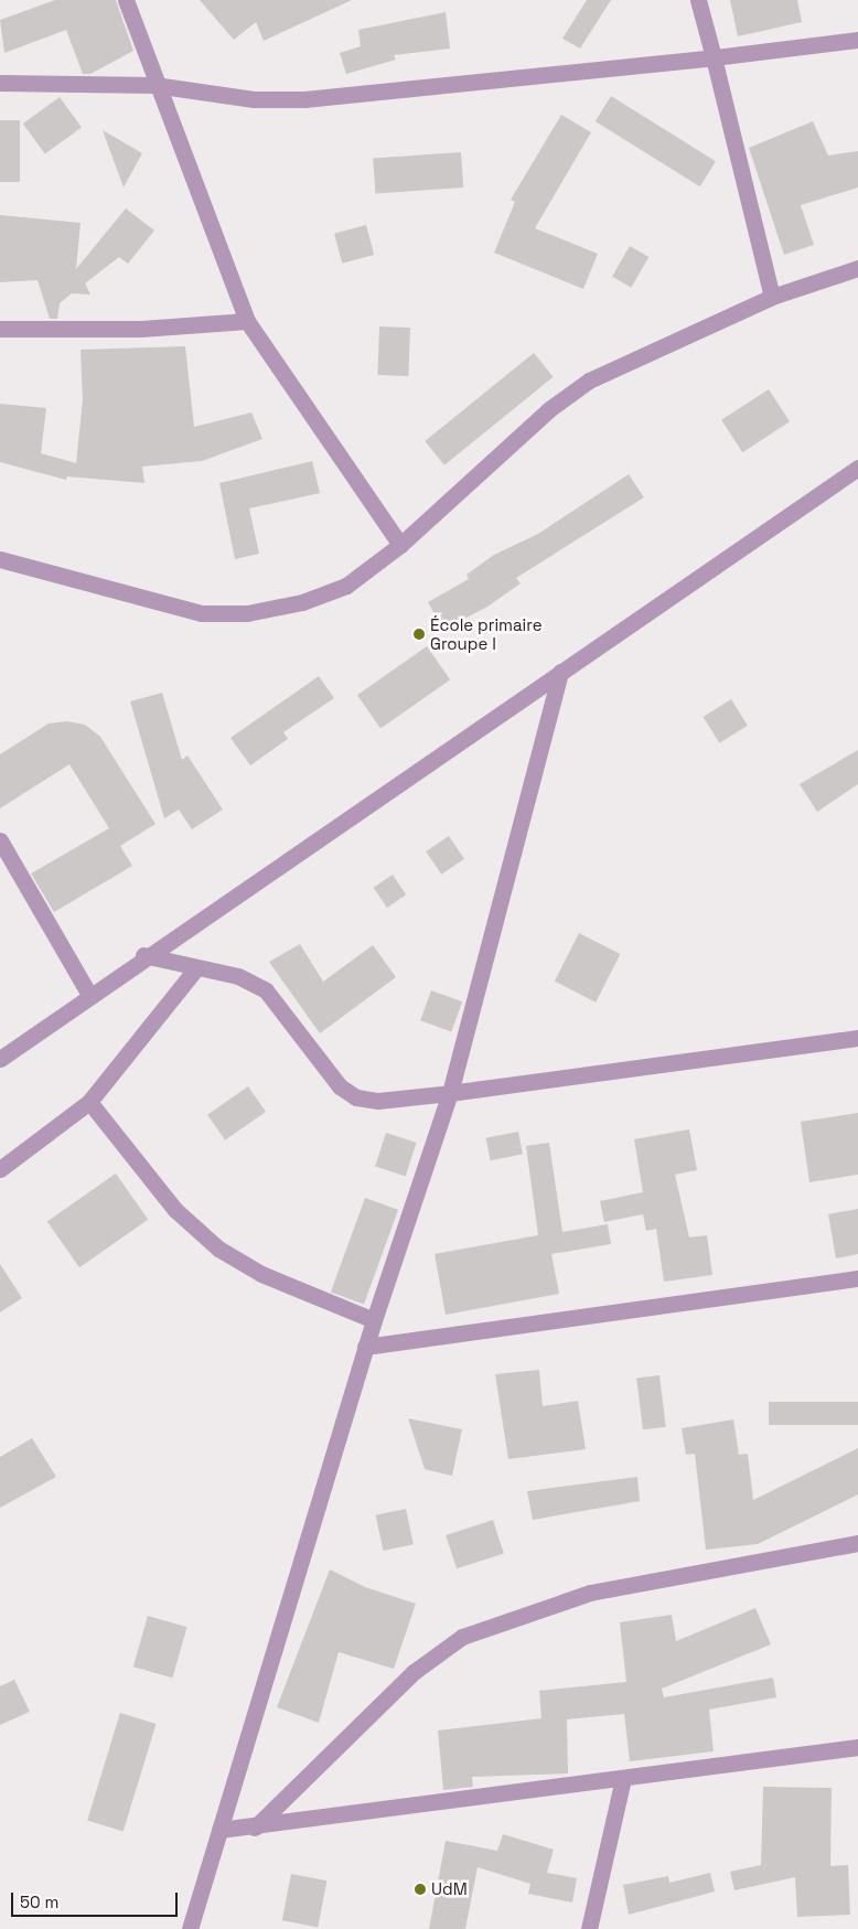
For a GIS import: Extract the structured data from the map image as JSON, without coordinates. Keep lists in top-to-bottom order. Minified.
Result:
{"places":["École primaire Groupe I","UdM"],"scale_bar":"50 m"}
